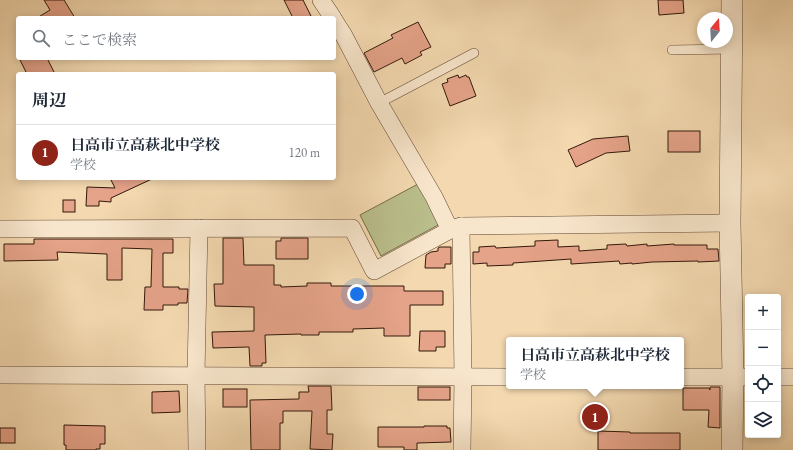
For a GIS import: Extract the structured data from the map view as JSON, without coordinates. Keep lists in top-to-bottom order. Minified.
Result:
{"north":"top","page":{"search":"ここで検索","heading":"周辺","list":[{"mark":"1","name":"日高市立高萩北中学校","note":"学校","value":"120 m"}],"map_buttons":["+","−"],"popup":["日高市立高萩北中学校","学校"],"pins":"1"}}
